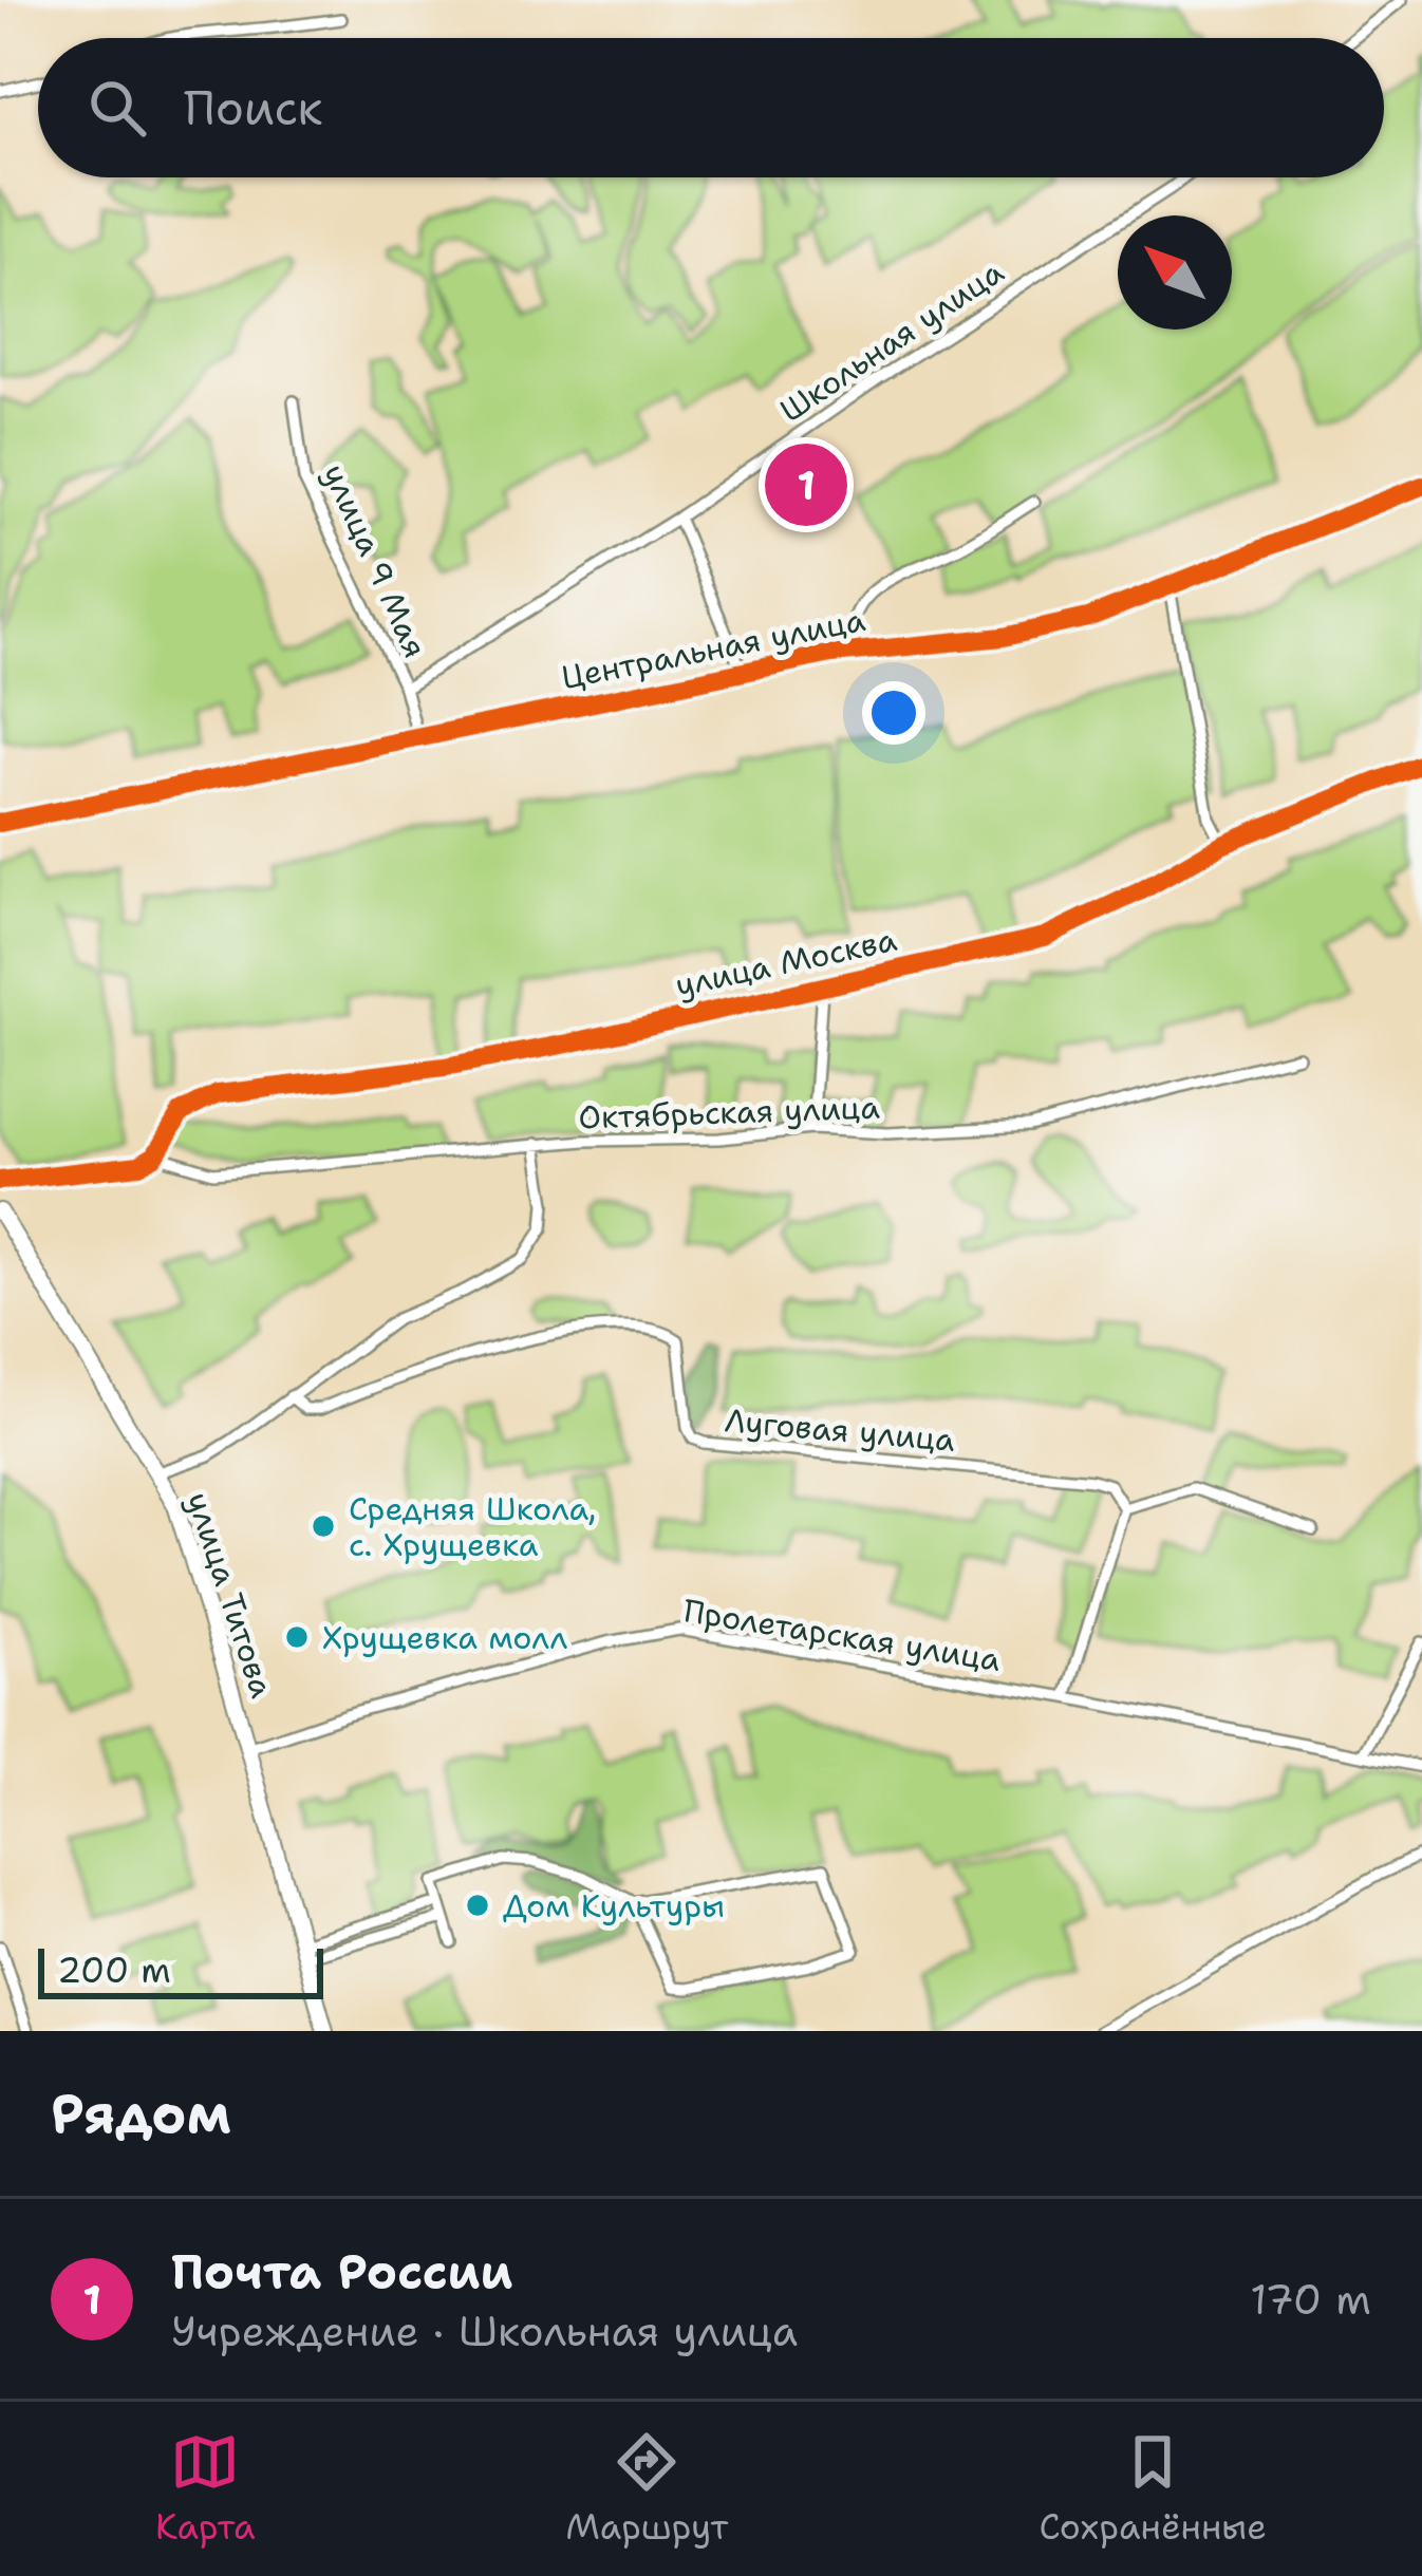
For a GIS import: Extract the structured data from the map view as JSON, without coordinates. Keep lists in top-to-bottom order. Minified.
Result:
{"streets":{"main road":["улица Титова"],"street":["Школьная улица","улица 9 Мая","Центральная улица","улица Москва","Октябрьская улица","Луговая улица","Пролетарская улица"]},"crossings":[["Школьная улица","улица 9 Мая"],["улица 9 Мая","Центральная улица"],["улица Москва","Октябрьская улица"],["улица Титова","Пролетарская улица"]],"places":["Средняя Школа, с. Хрущевка","Хрущевка молл","Дом Культуры"],"scale_bar":"200 m","north":"top left","page":{"search":"Поиск","pins":"1","scale":"200 m","heading":"Рядом","list":[{"mark":"1","name":"Почта России","note":"Учреждение · Школьная улица","value":"170 m"}],"nav":["Карта","Маршрут","Сохранённые"]}}
